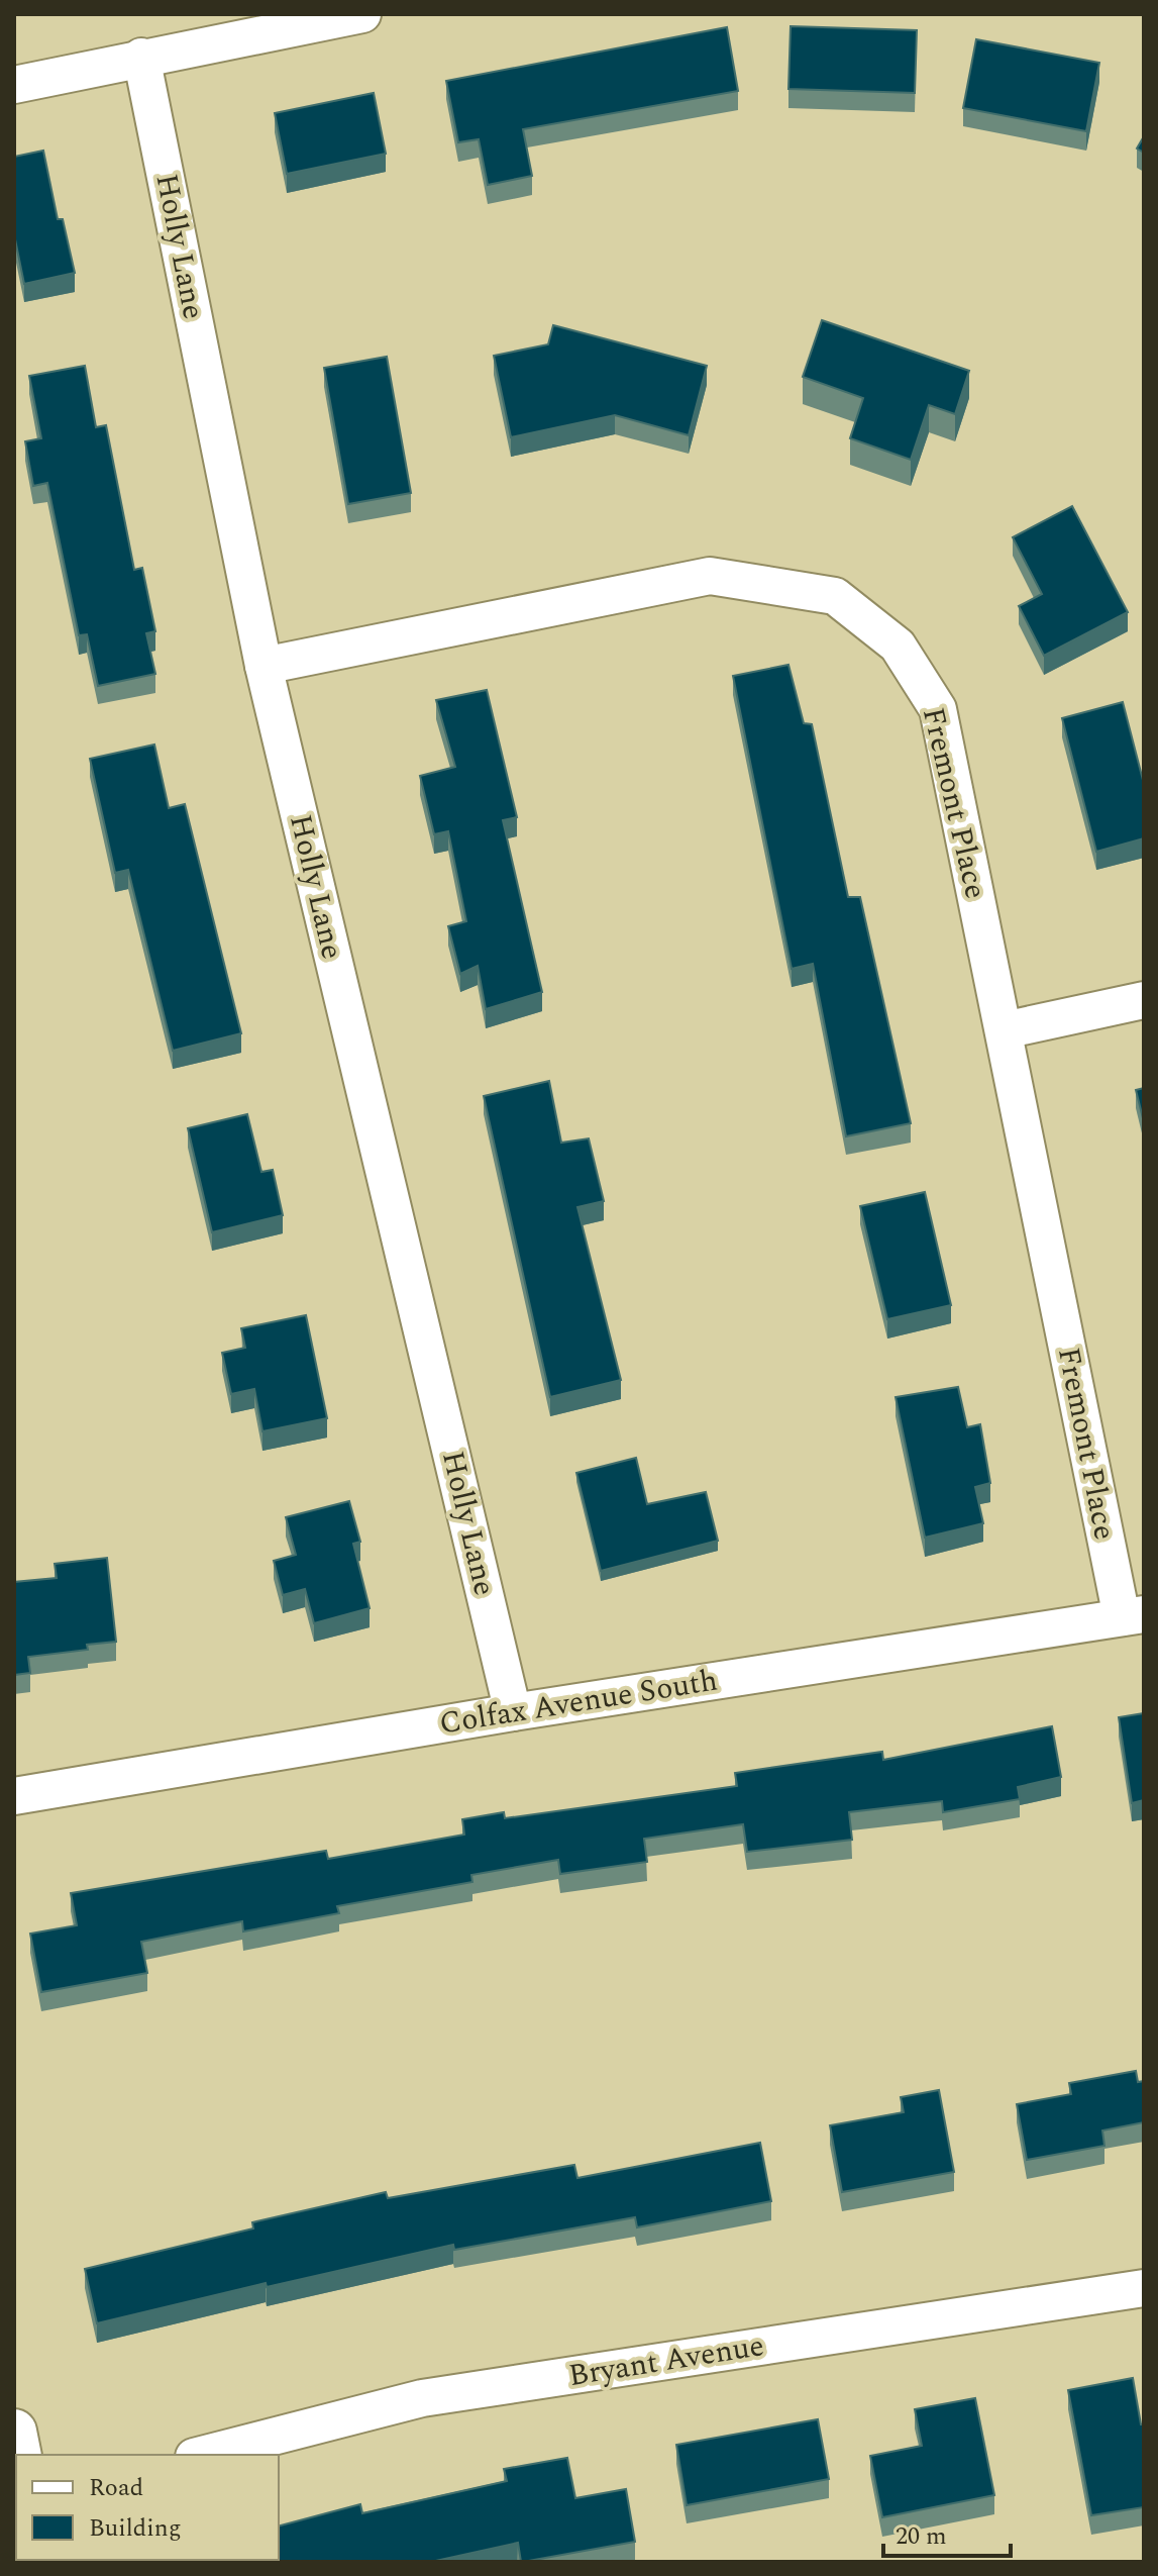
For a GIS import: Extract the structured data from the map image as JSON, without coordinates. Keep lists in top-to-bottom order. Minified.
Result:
{"streets":{"street":["Holly Lane","Fremont Place","Colfax Avenue South","Bryant Avenue"]},"crossings":[["Holly Lane","Fremont Place"],["Holly Lane","Colfax Avenue South"],["Fremont Place","Colfax Avenue South"]],"legend":["Road","Building"],"scale_bar":"20 m"}
